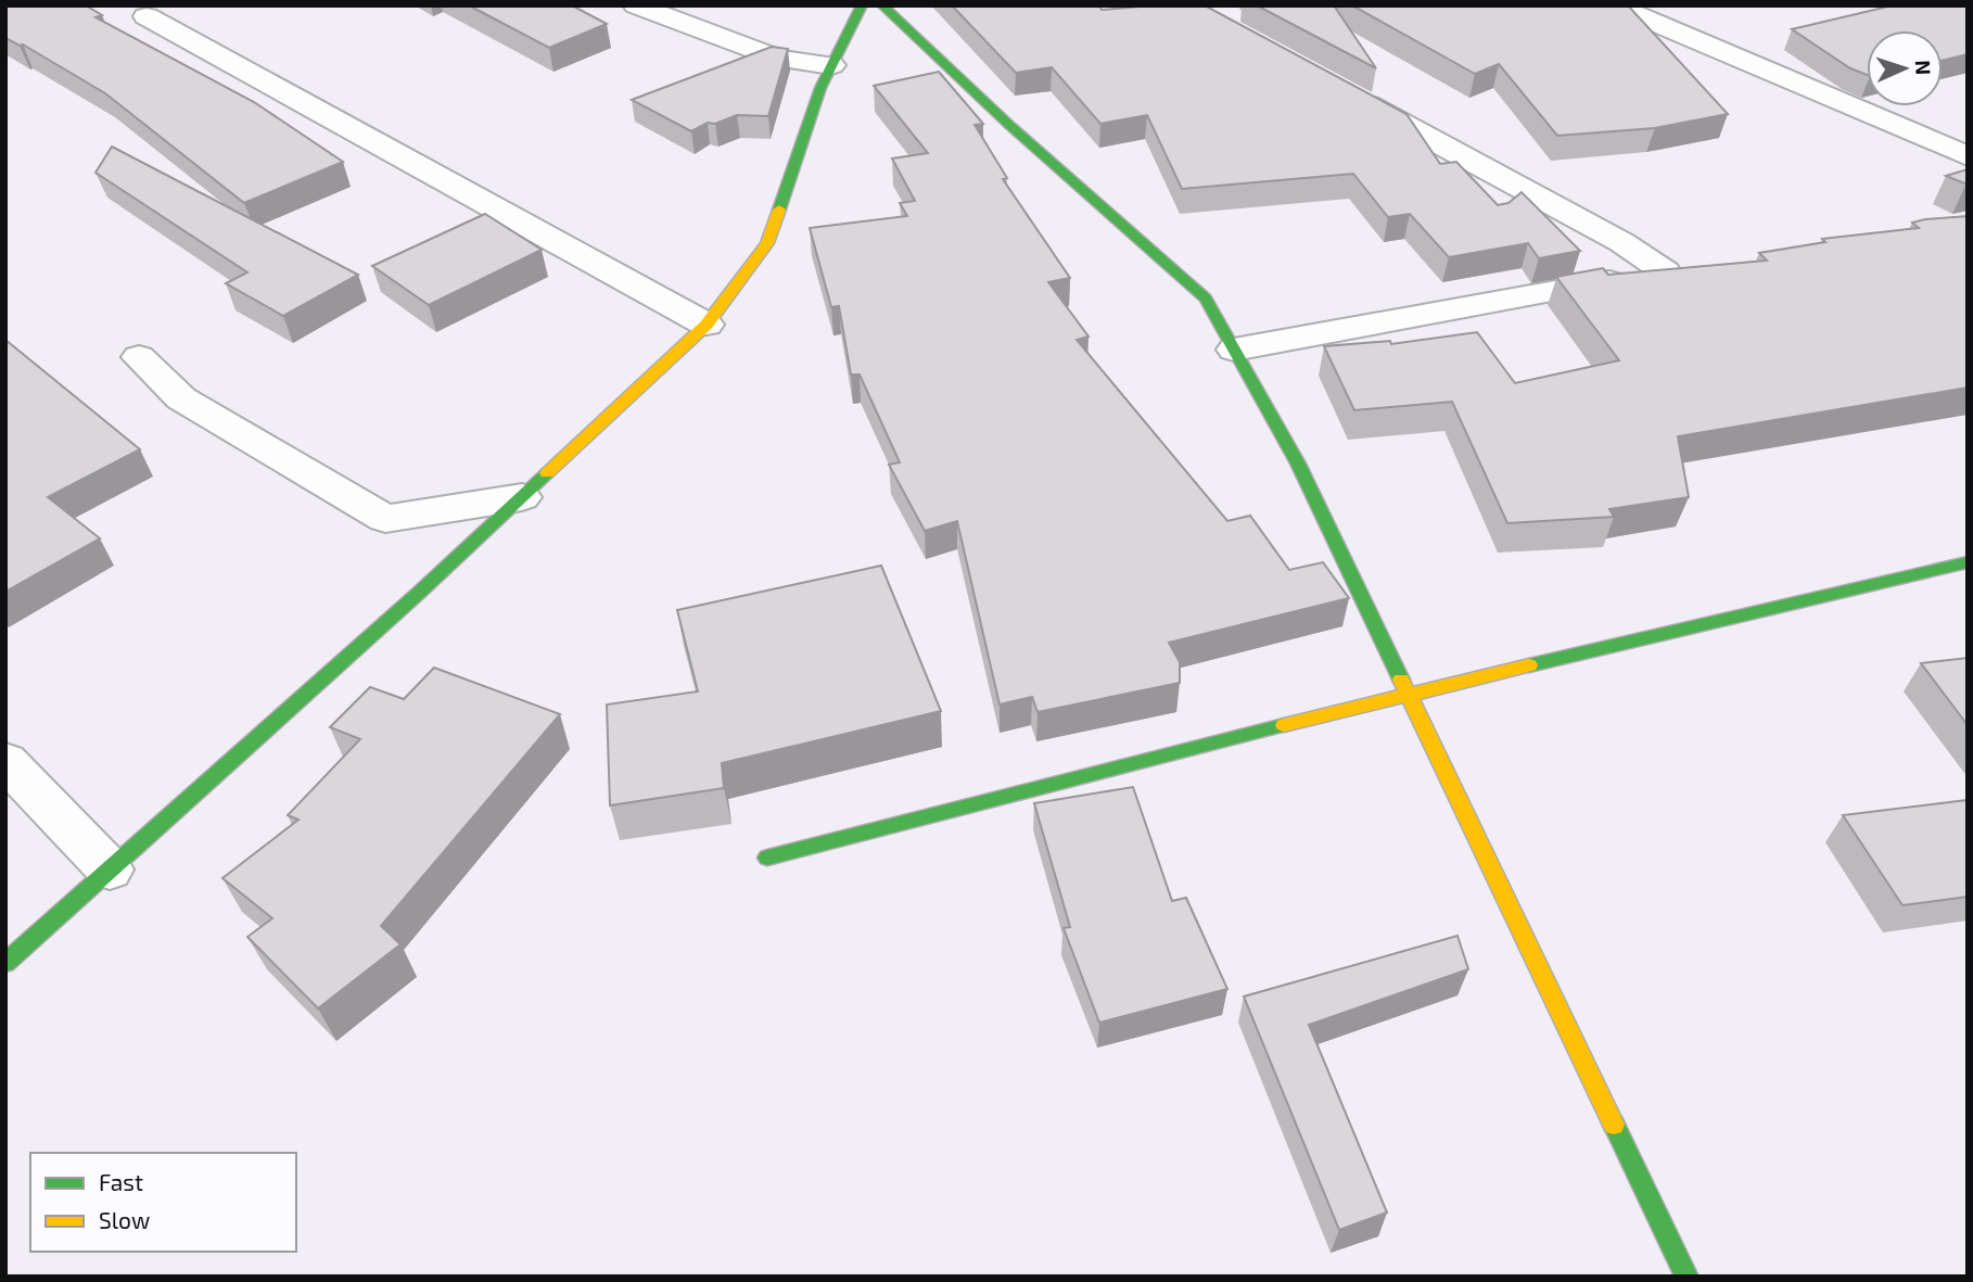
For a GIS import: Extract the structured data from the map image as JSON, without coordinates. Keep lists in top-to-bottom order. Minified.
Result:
{"legend":["Fast","Slow"],"north":"right"}
